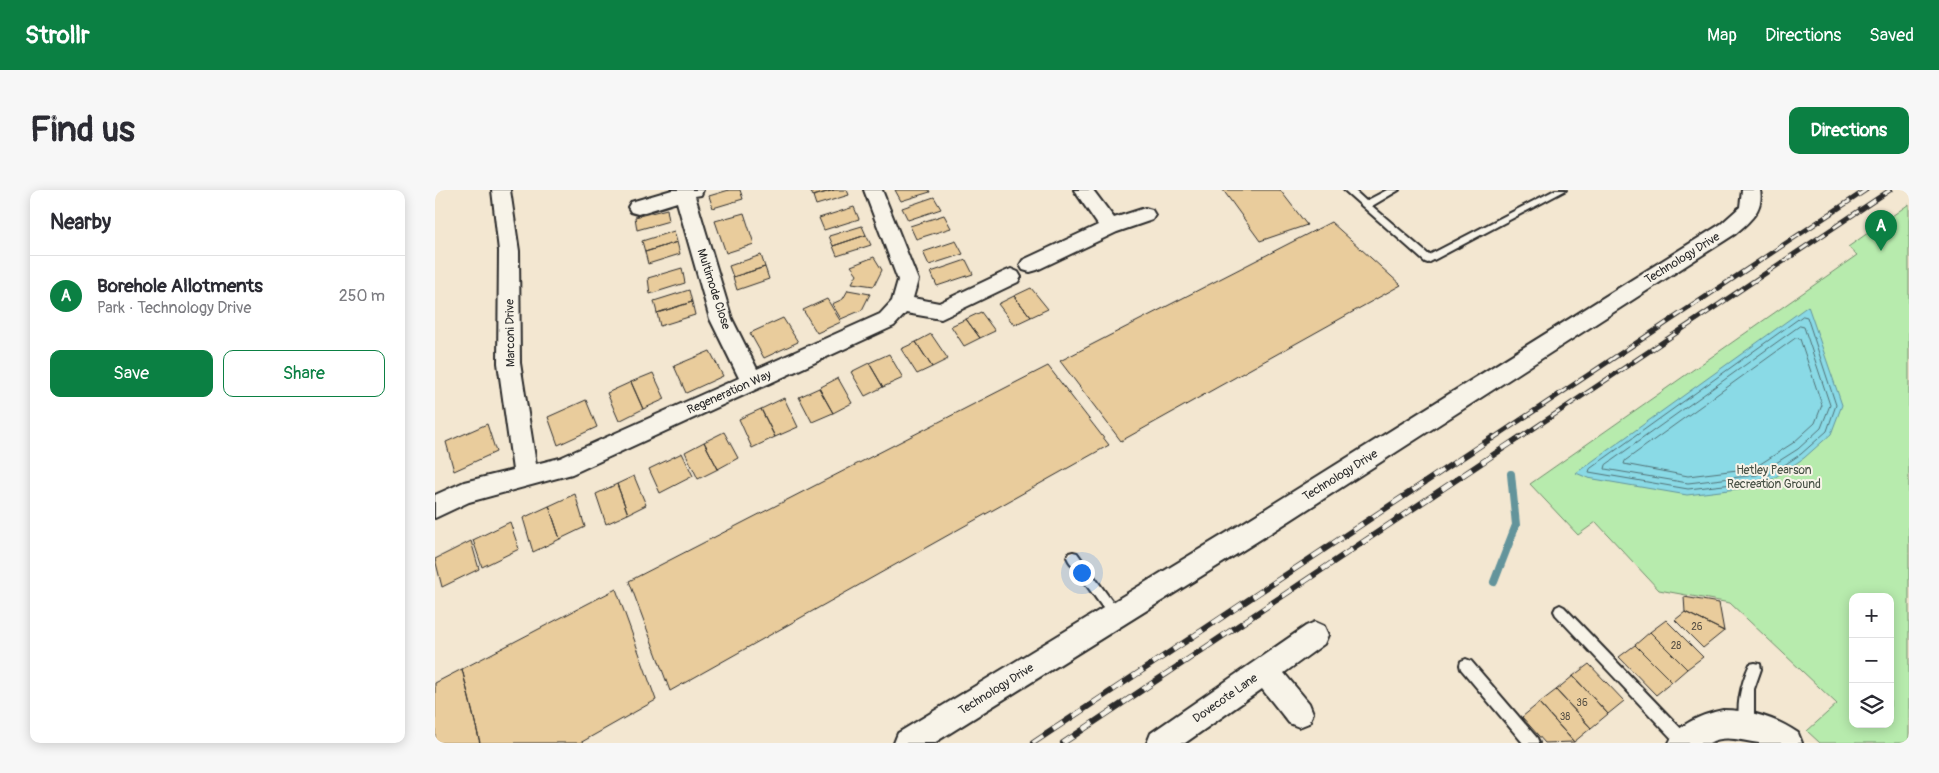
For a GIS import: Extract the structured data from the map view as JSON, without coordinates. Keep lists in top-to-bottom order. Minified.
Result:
{"streets":{"street":["Technology Drive","Multimode Close","Marconi Drive","Regeneration Way","Dovecote Lane"]},"crossings":[["Multimode Close","Regeneration Way"],["Marconi Drive","Regeneration Way"]],"parks":["Hetley Pearson Recreation Ground"],"house_numbers":["26","28","36","38"],"page":{"header":"Strollr","nav":["Map","Directions","Saved"],"buttons":["Directions",["Save","Share"]],"title":"Find us","heading":"Nearby","pins":"A","list":[{"mark":"A","name":"Borehole Allotments","note":"Park · Technology Drive","value":"250 m"}],"map_buttons":["+","−"]}}
